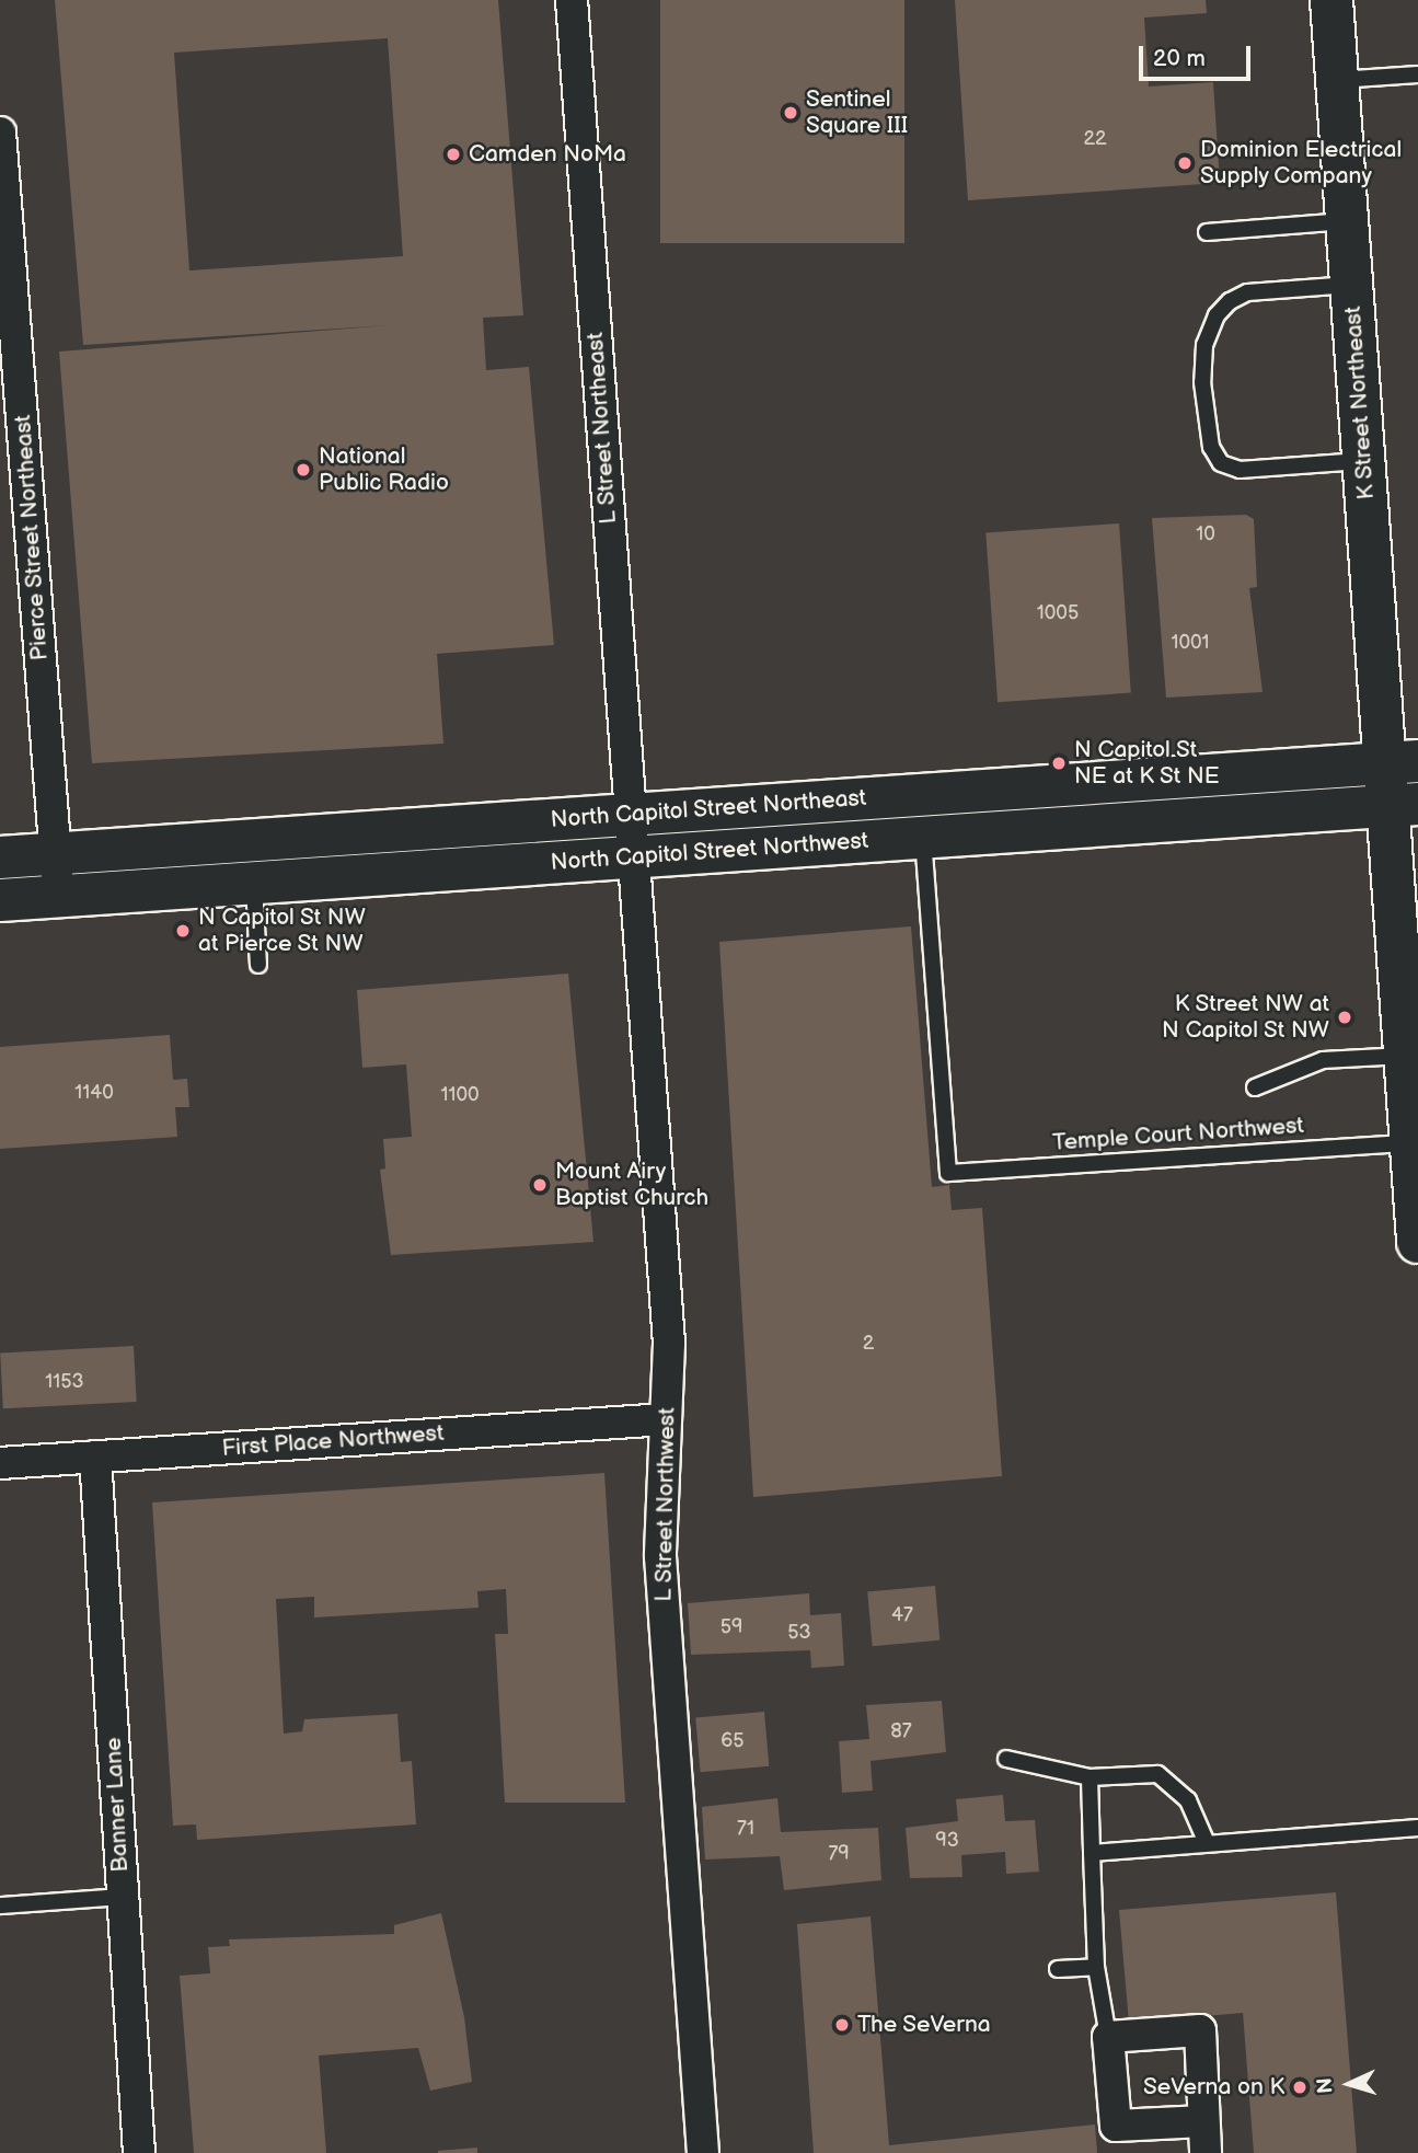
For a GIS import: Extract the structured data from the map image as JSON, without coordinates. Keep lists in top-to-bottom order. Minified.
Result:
{"streets":{"main road":["K Street Northeast","North Capitol Street Northeast","North Capitol Street Northwest"],"street":["L Street Northeast","Pierce Street Northeast","First Place Northwest","L Street Northwest","Banner Lane"],"lane":["Temple Court Northwest"]},"crossings":[["K Street Northeast","North Capitol Street Northeast"],["K Street Northeast","North Capitol Street Northwest"],["K Street Northeast","Temple Court Northwest"],["L Street Northeast","North Capitol Street Northeast"],["L Street Northeast","North Capitol Street Northwest"],["L Street Northeast","L Street Northwest"],["Pierce Street Northeast","North Capitol Street Northeast"],["Pierce Street Northeast","North Capitol Street Northwest"],["North Capitol Street Northwest","Temple Court Northwest"],["North Capitol Street Northwest","L Street Northwest"],["First Place Northwest","L Street Northwest"],["First Place Northwest","Banner Lane"]],"places":["Sentinel Square III","Camden NoMa","Dominion Electrical Supply Company","National Public Radio","N Capitol St NE at K St NE","N Capitol St NW at Pierce St NW","K Street NW at N Capitol St NW","Mount Airy Baptist Church","The SeVerna","SeVerna on K"],"house_numbers":["22","10","1005","1001","1140","1100","2","1153","47","59","53","87","65","71","93","79"],"scale_bar":"20 m","north":"left"}
